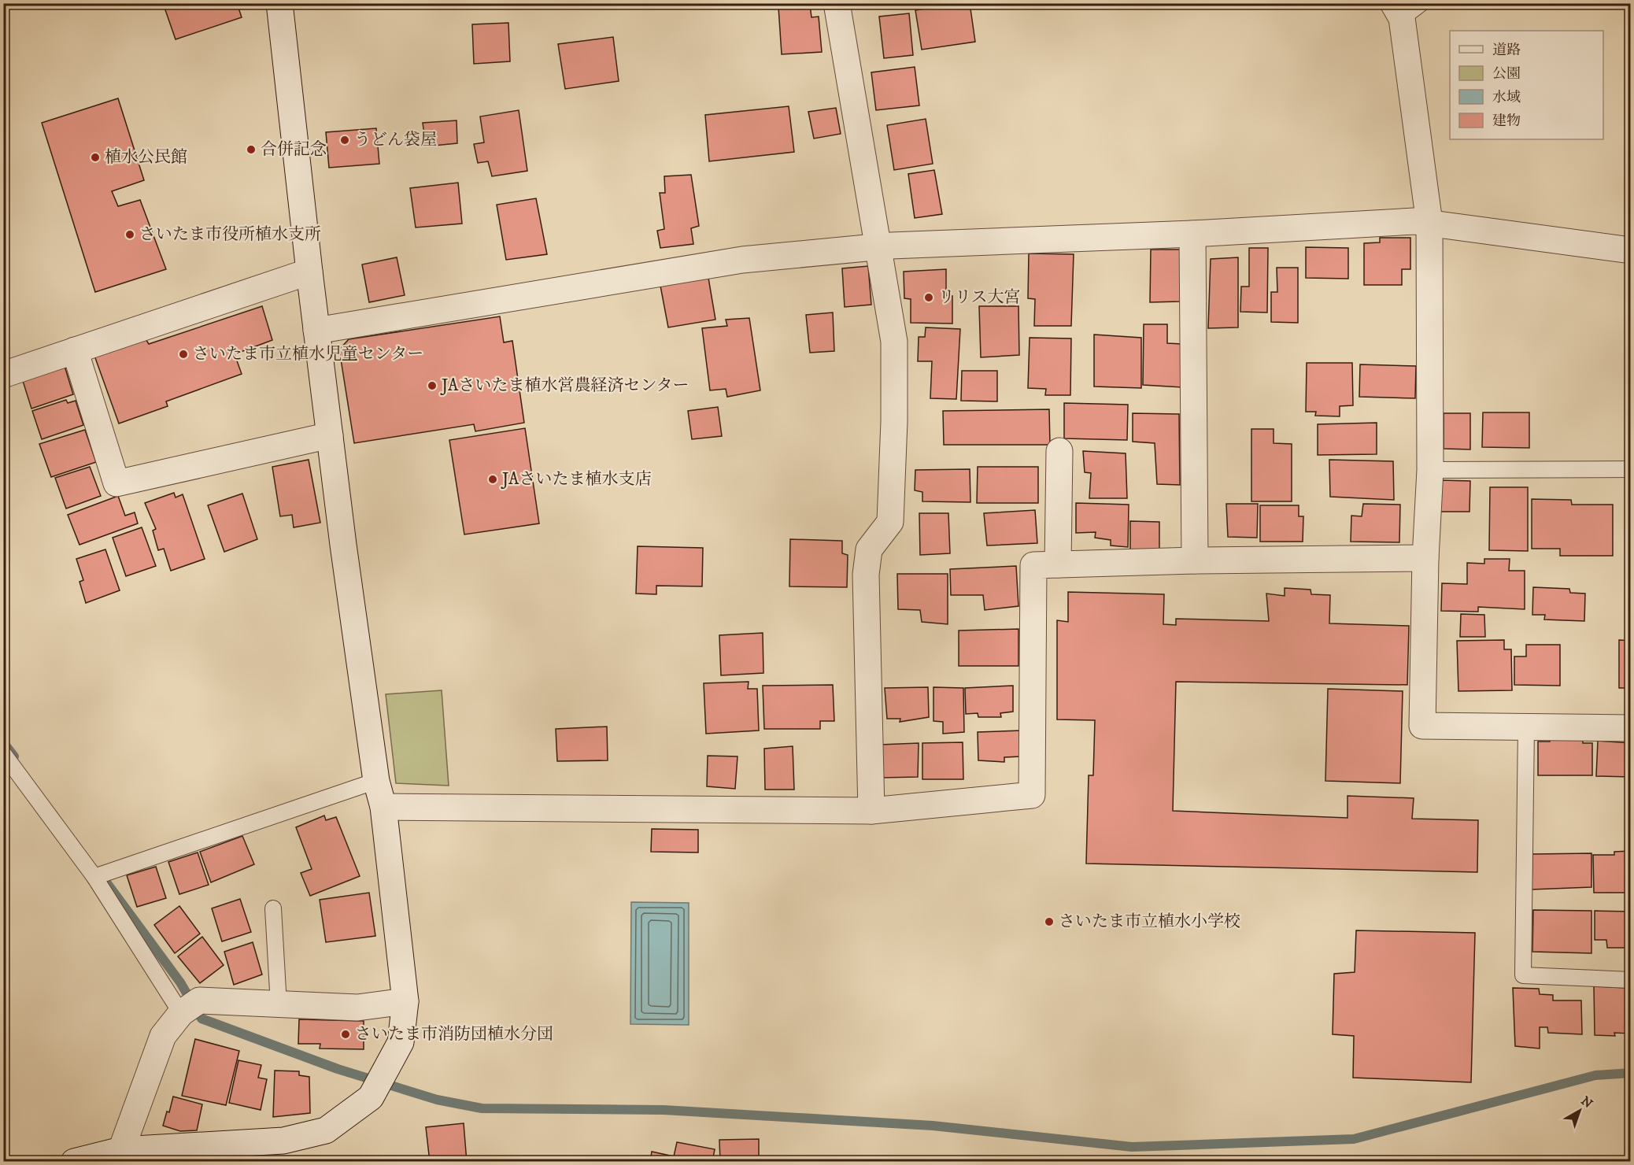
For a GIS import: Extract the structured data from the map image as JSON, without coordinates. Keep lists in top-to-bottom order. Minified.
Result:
{"places":["うどん袋屋","合併記念","植水公民館","さいたま市役所植水支所","リリス大宮","さいたま市立植水児童センター","JAさいたま植水営農経済センター","JAさいたま植水支店","さいたま市立植水小学校","さいたま市消防団植水分団"],"legend":["道路","公園","水域","建物"],"north":"top right"}
